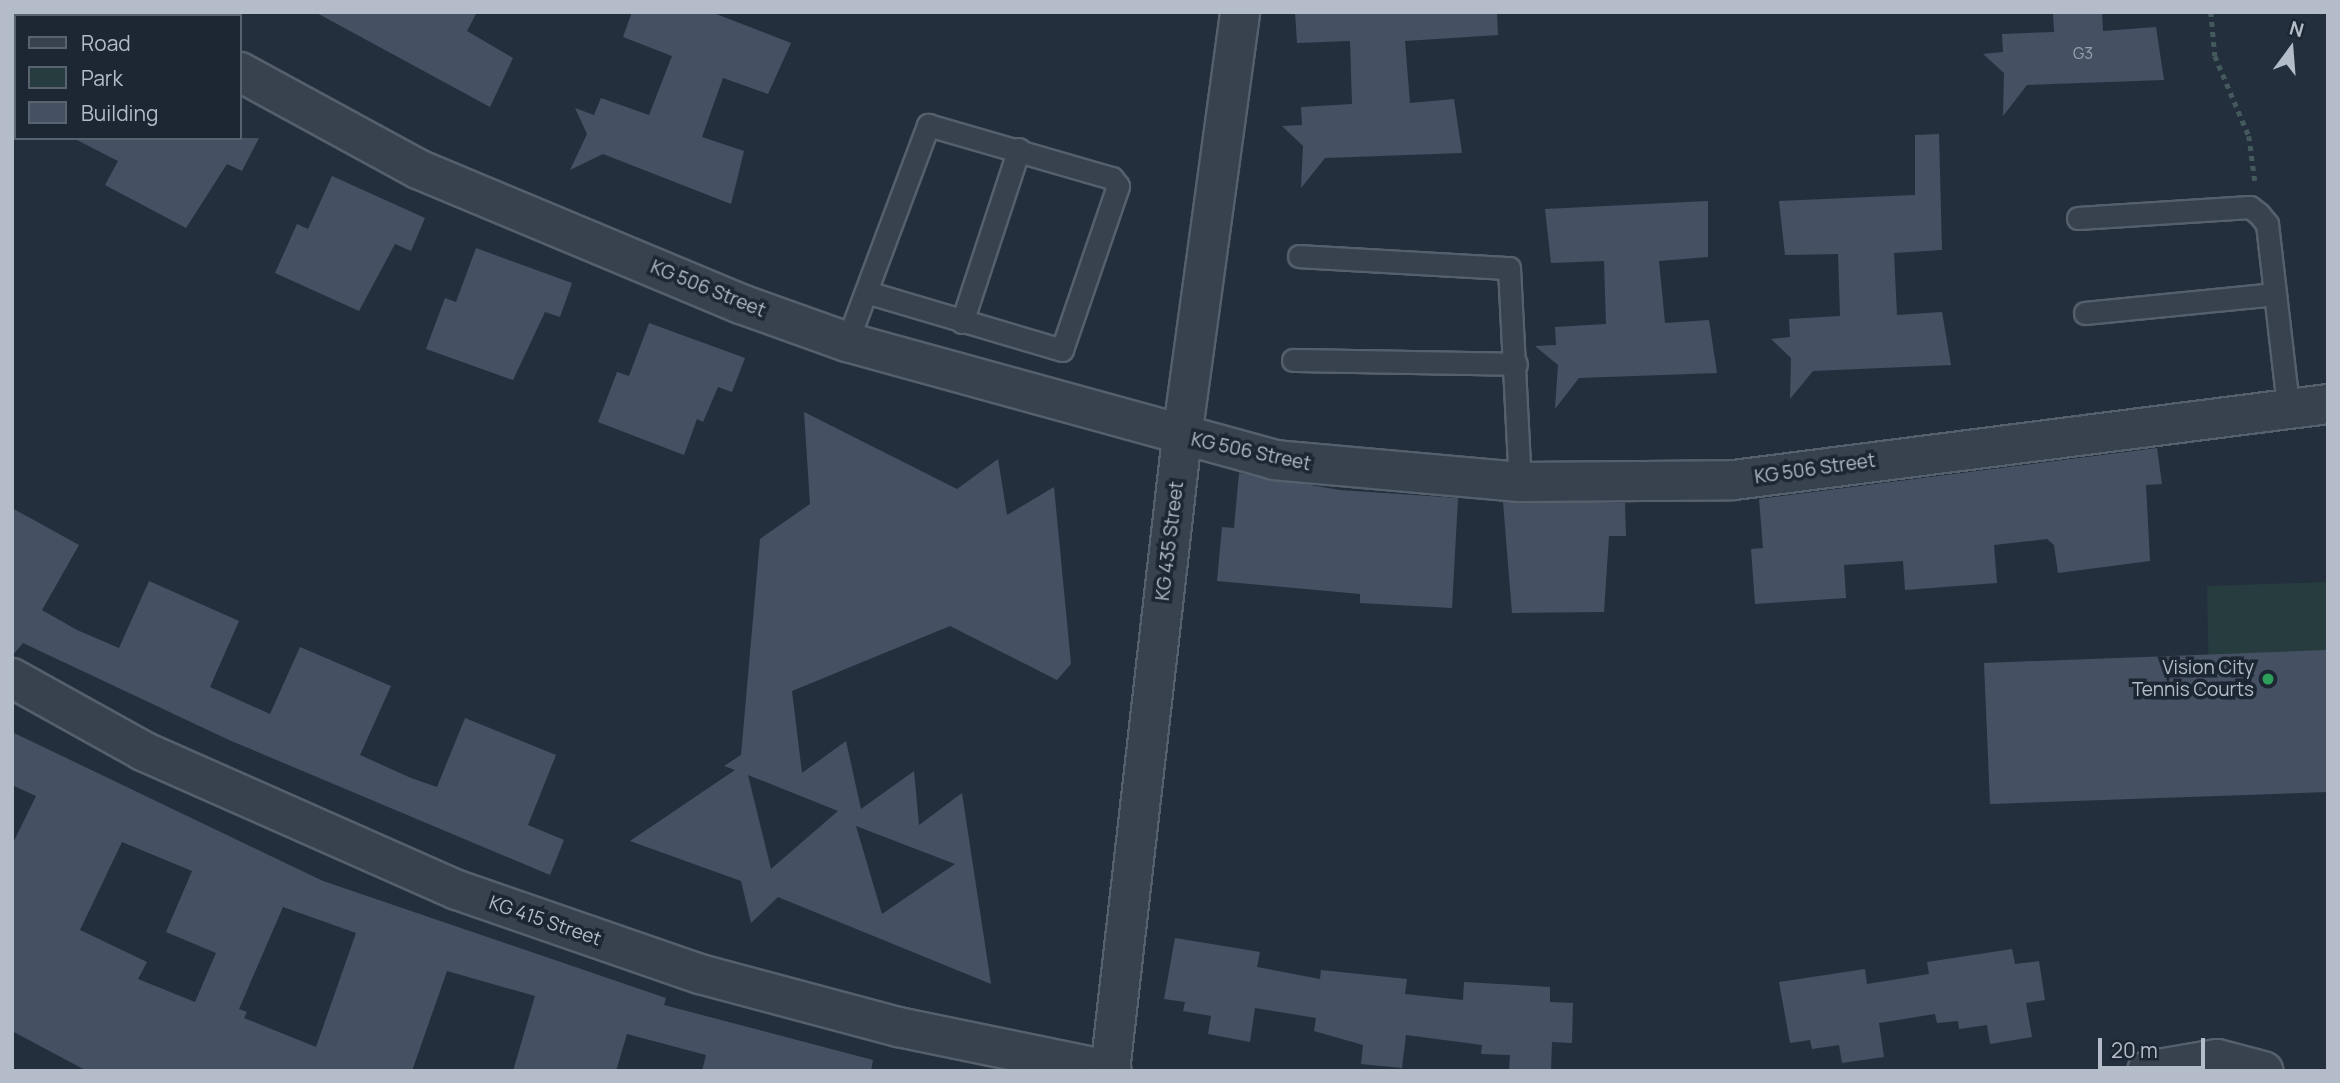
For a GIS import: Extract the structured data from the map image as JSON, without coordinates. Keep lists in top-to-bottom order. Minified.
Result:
{"streets":{"street":["KG 506 Street","KG 435 Street","KG 415 Street"]},"crossings":[["KG 506 Street","KG 435 Street"],["KG 435 Street","KG 415 Street"]],"places":["Vision City Tennis Courts"],"house_numbers":["G3"],"legend":["Road","Park","Building"],"scale_bar":"20 m","north":"top"}
